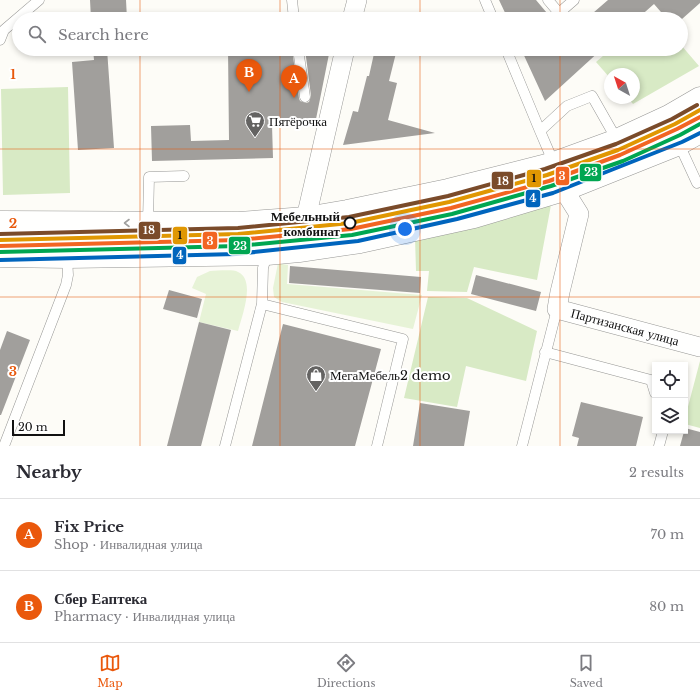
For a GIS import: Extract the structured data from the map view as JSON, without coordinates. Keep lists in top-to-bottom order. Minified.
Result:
{"streets":{"street":["Партизанская улица"]},"places":{"supermarket":["Пятёрочка"],"other":["Мебельный комбинат"],"shop":["МегаМебель2 demo"]},"lines":["transit line 18","transit line 1","transit line 3","transit line 23","transit line 4"],"scale_bar":"20 m","north":"top left","page":{"search":"Search here","pins":["B","A"],"scale":"20 m","heading":["Nearby","2 results"],"list":[{"mark":"A","name":"Fix Price","note":"Shop · Инвалидная улица","value":"70 m"},{"mark":"B","name":"Сбер Еаптека","note":"Pharmacy · Инвалидная улица","value":"80 m"}],"nav":["Map","Directions","Saved"]},"grid":{"rows":["1","2","3"]}}
